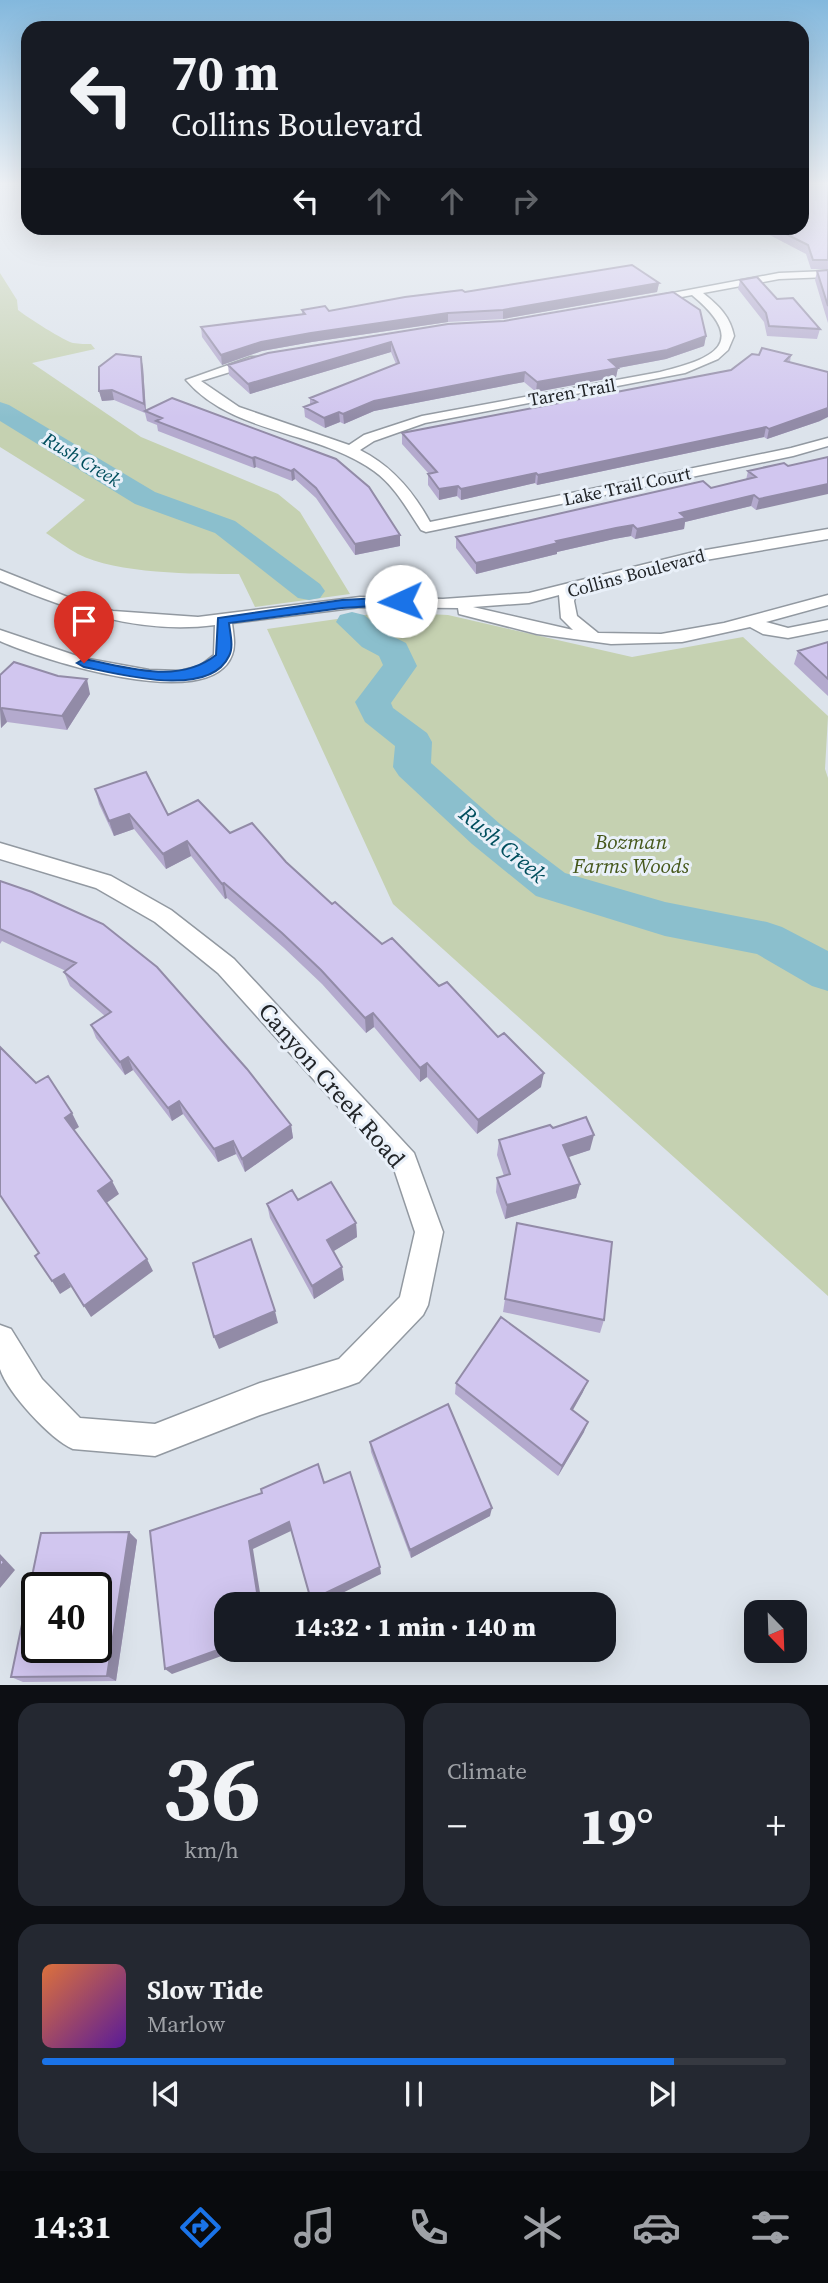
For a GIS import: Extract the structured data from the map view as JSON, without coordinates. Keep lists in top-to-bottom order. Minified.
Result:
{"streets":{"street":["Taren Trail","Lake Trail Court","Collins Boulevard","Canyon Creek Road"]},"crossings":[["Taren Trail","Lake Trail Court"]],"water":["Rush Creek"],"parks":["Bozman Farms Woods"],"north":"bottom right","page":{"turn":["70 m","Collins Boulevard"],"limit":"40","trip":"14:32 · 1 min · 140 m","tile":[["36","km/h"],"Climate"],"heat":["−","19°","+"],"song":["Slow Tide","Marlow"],"tabs":"14:31"}}
